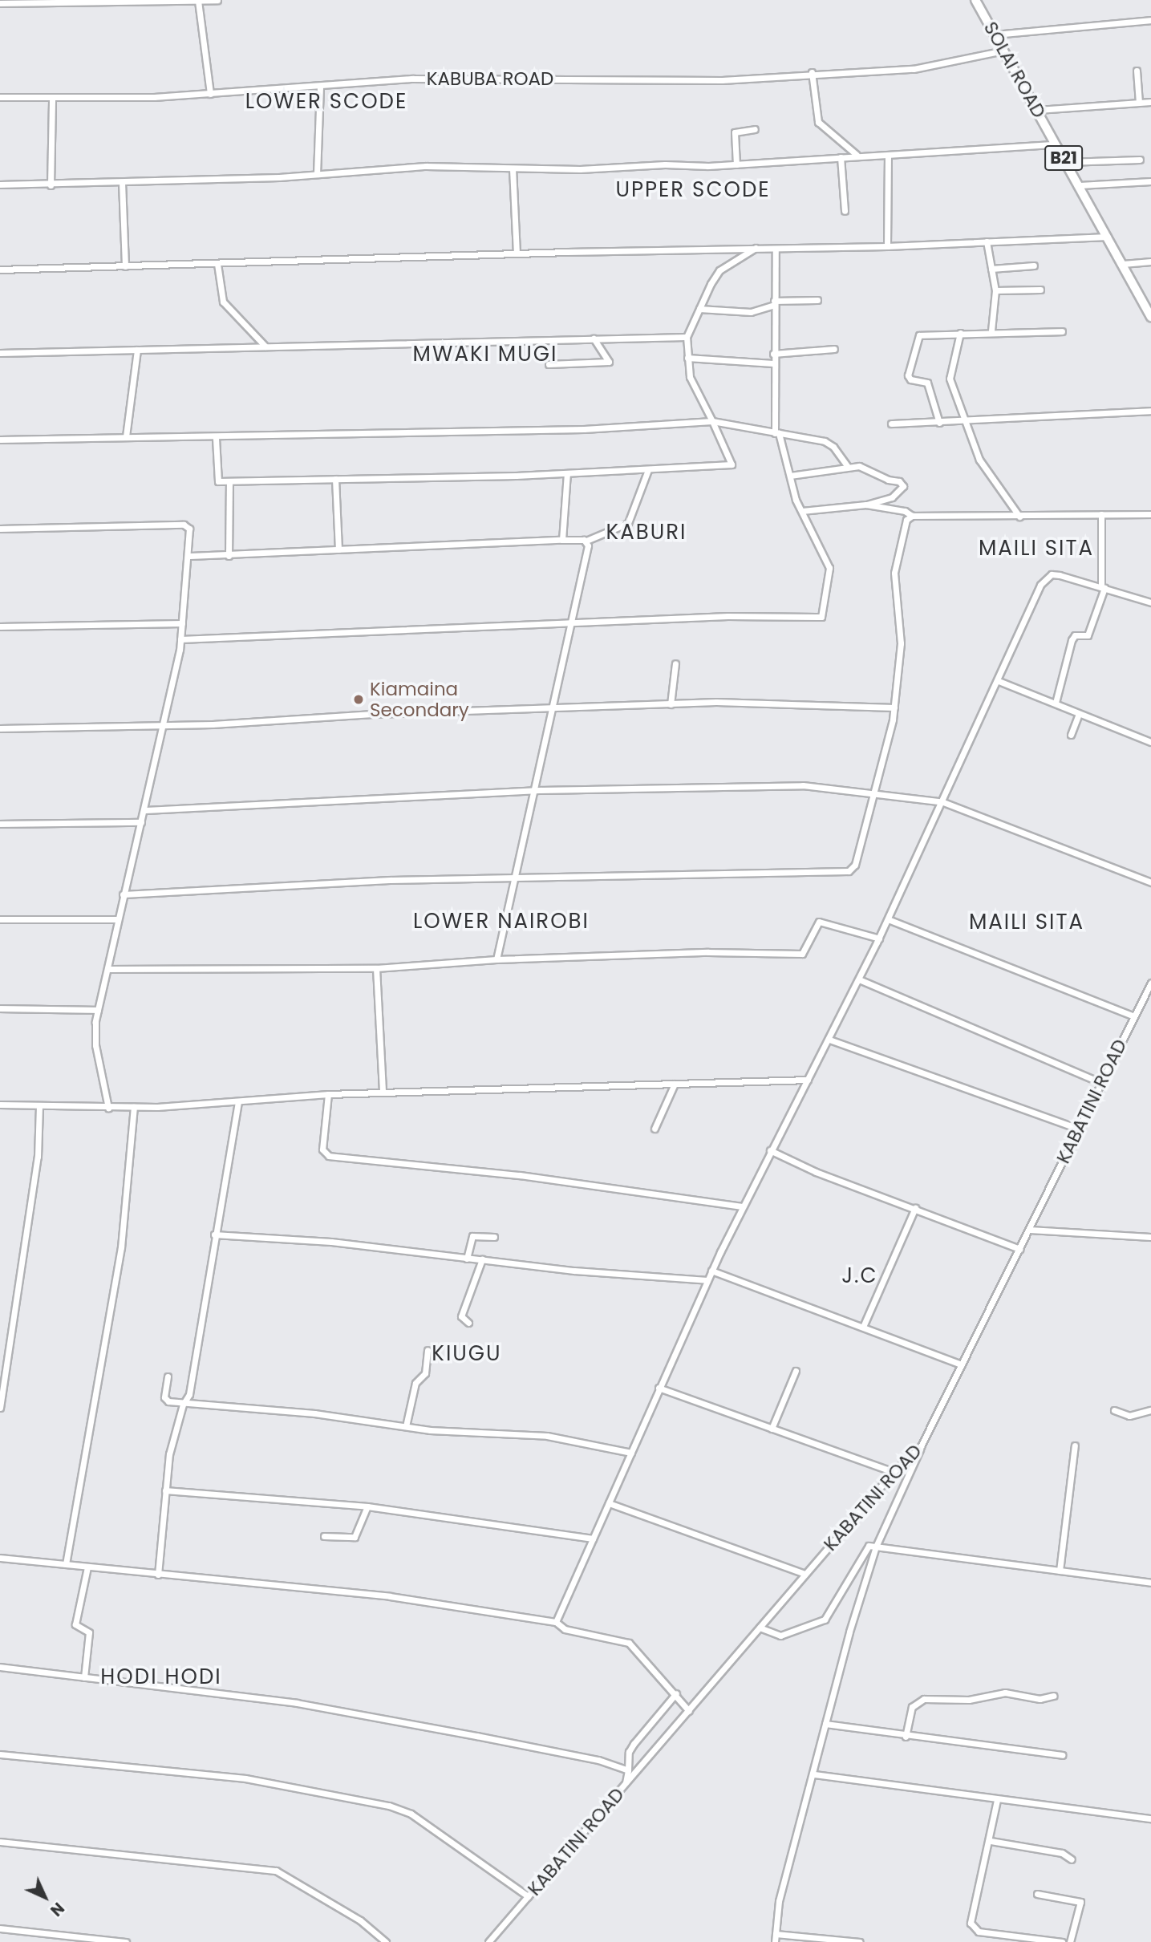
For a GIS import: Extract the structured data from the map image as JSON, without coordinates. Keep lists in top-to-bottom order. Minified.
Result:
{"streets":{"highway":["SOLAI ROAD","B21"],"street":["KABUBA ROAD","KABATINI ROAD"]},"crossings":[["SOLAI ROAD","KABUBA ROAD"]],"districts":["LOWER SCODE","UPPER SCODE","MWAKI MUGI","KABURI","MAILI SITA","LOWER NAIROBI","MAILI SITA","J.C","KIUGU","HODI HODI"],"places":["Kiamaina Secondary"],"north":"bottom right"}
